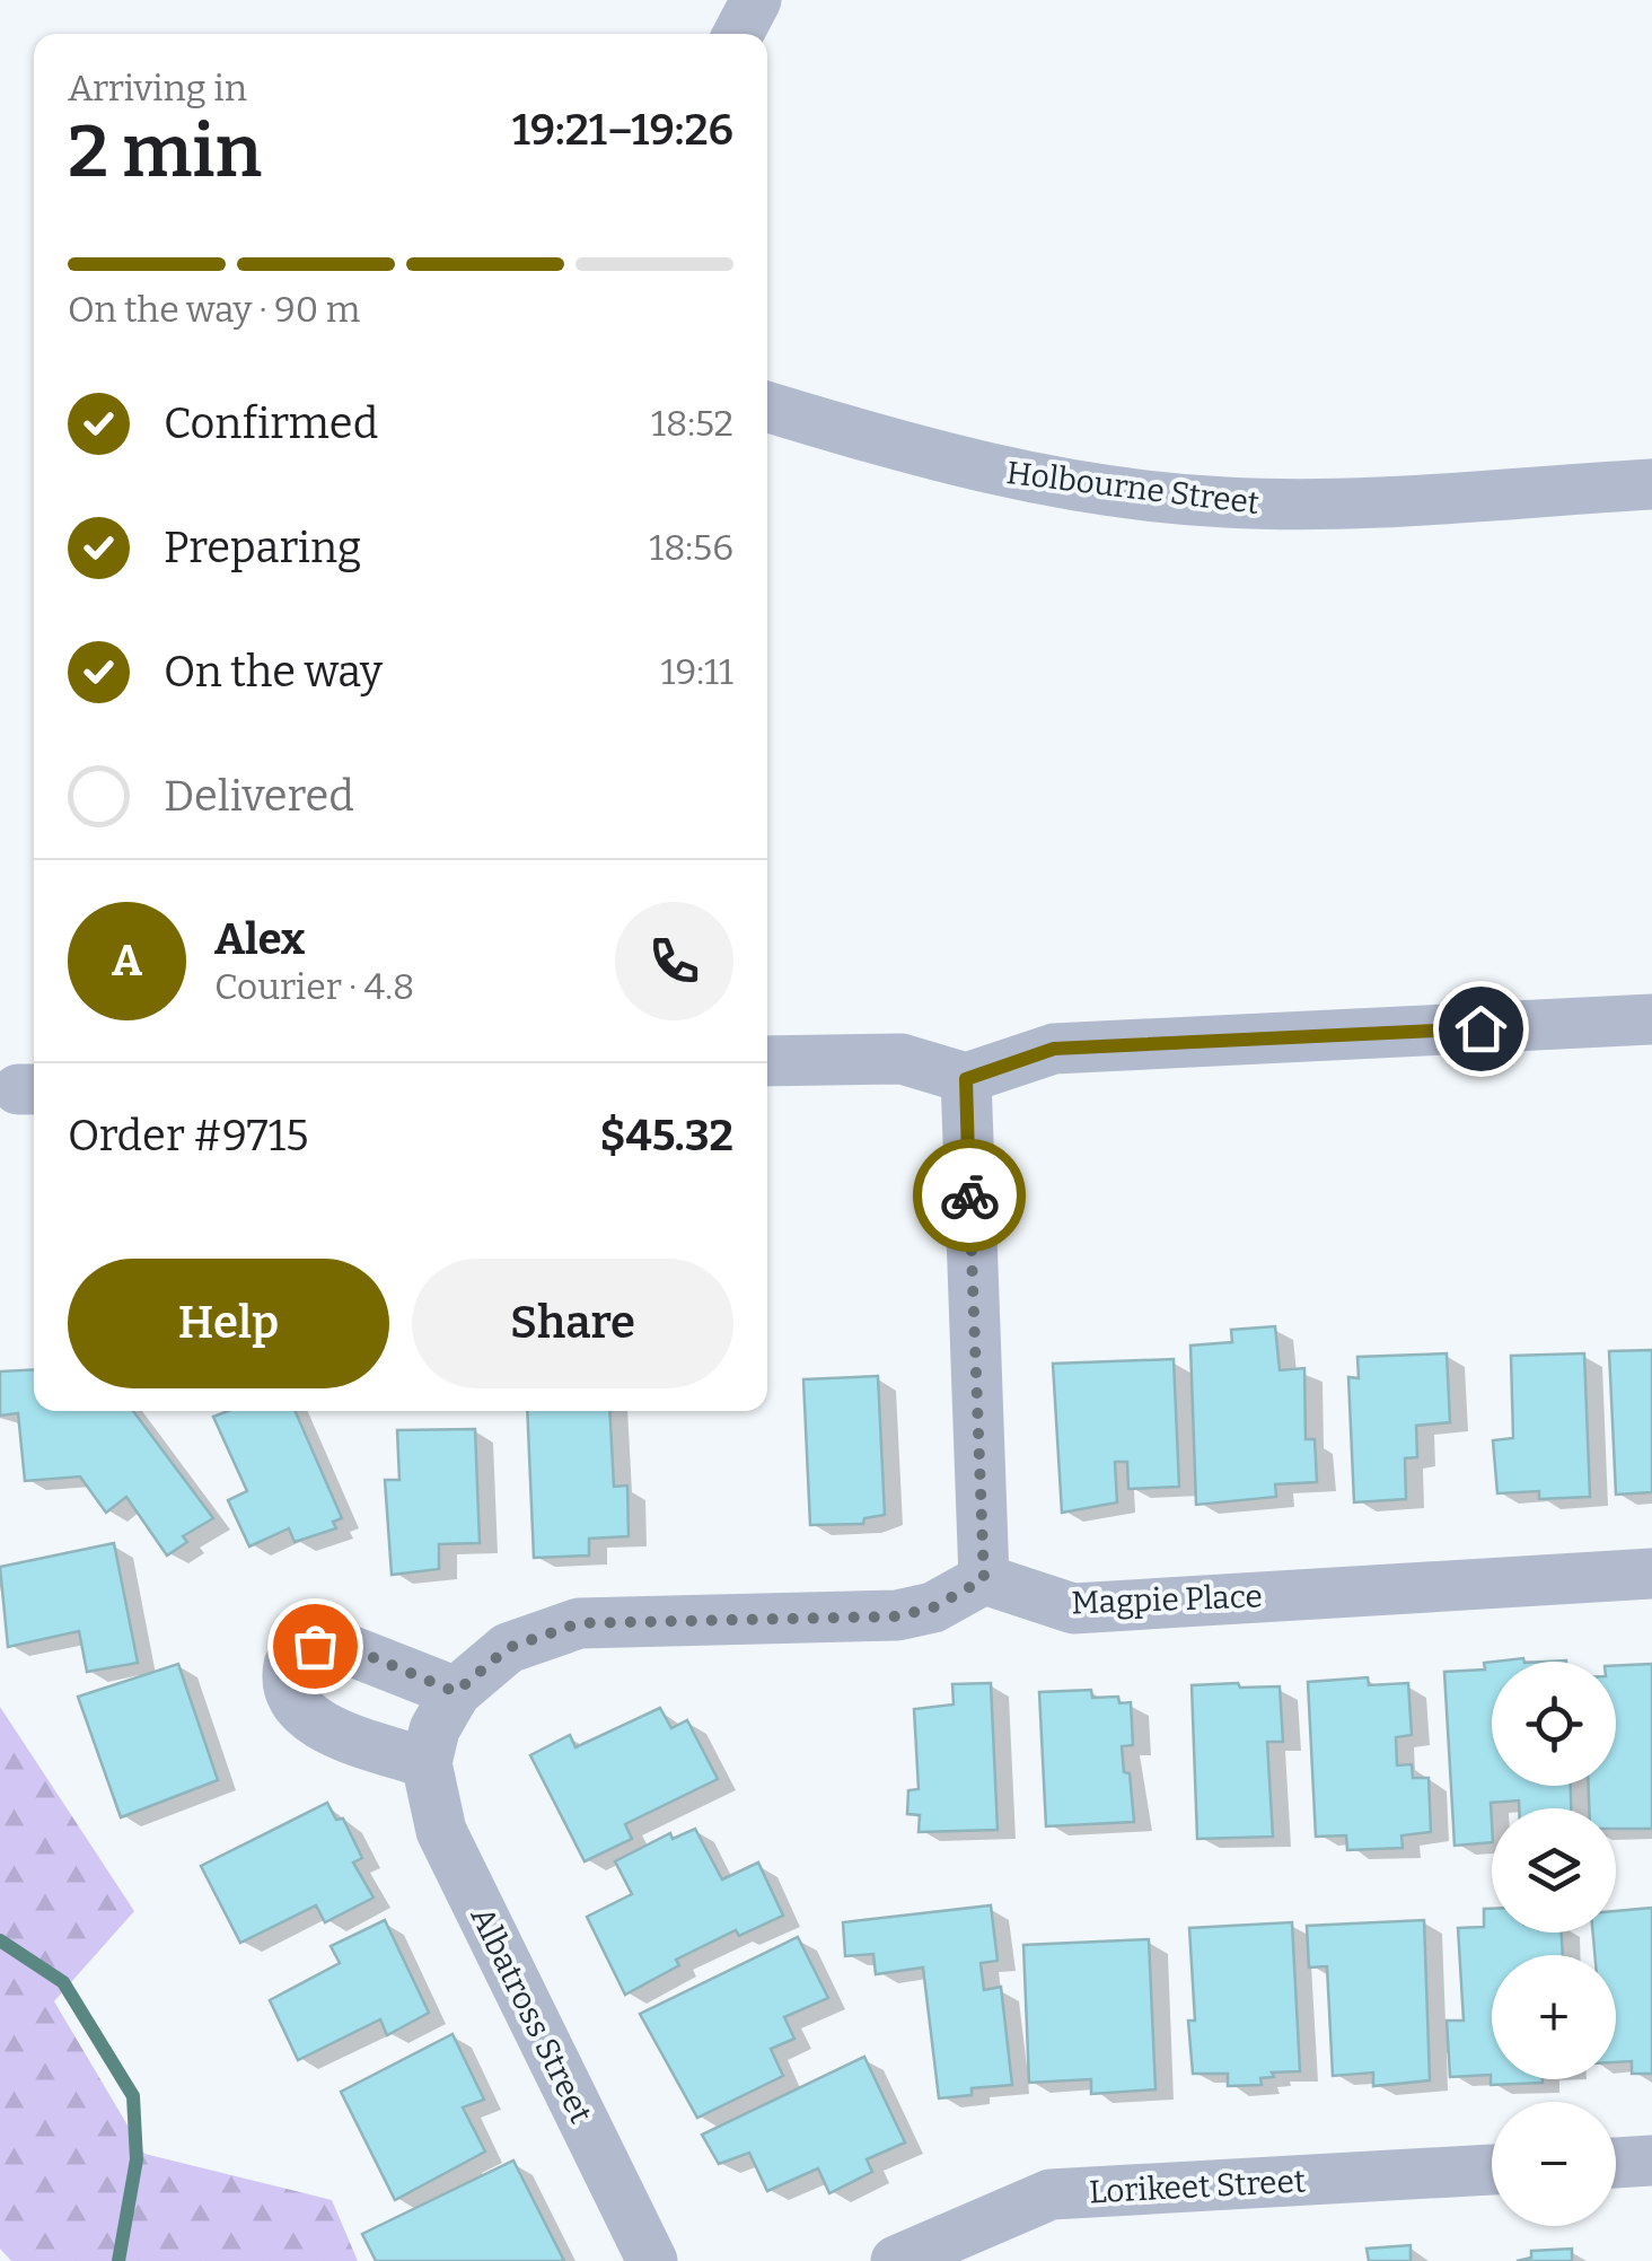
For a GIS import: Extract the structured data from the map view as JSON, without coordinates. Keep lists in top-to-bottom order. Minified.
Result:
{"streets":{"street":["Holbourne Street","Magpie Place","Albatross Street","Lorikeet Street"]},"page":{"heading":["2 min","Arriving in","19:21–19:26"],"panel":["Alex","Courier · 4.8","Order #9715","$45.32"],"bar":"On the way · 90 m","list":[["Confirmed","18:52"],["Preparing","18:56"],["On the way","19:11"],"Delivered"],"round":"A","buttons":["Help","Share"],"map_buttons":["+","−"]}}
